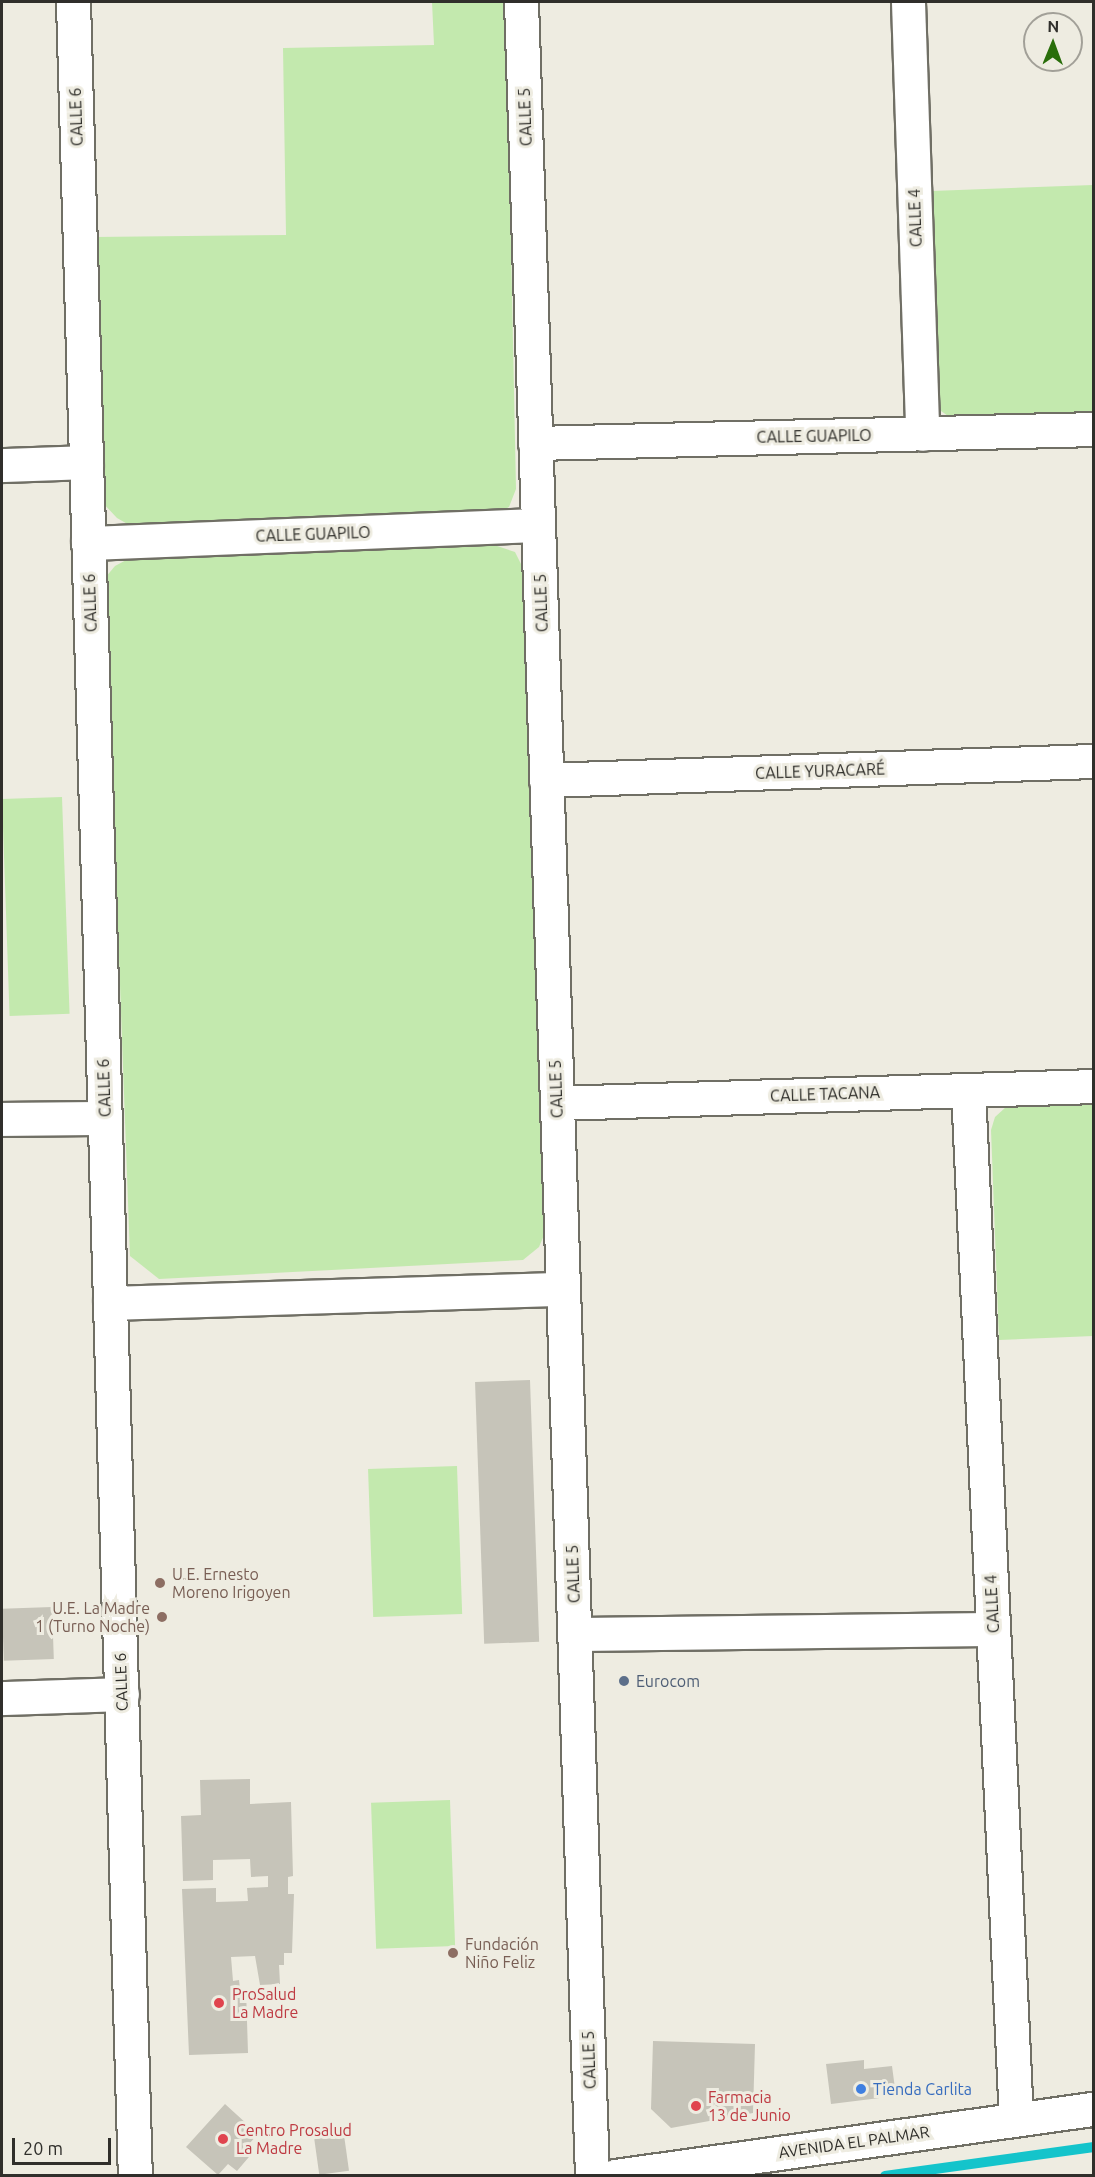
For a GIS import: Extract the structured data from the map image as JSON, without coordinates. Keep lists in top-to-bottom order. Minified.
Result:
{"streets":{"street":["CALLE 6","CALLE 5","CALLE 4","CALLE GUAPILO","CALLE YURACARÉ","CALLE TACANA","AVENIDA EL PALMAR"]},"crossings":[["CALLE 6","CALLE GUAPILO"],["CALLE 5","CALLE GUAPILO"],["CALLE 5","CALLE YURACARÉ"],["CALLE 5","CALLE TACANA"],["CALLE 4","CALLE GUAPILO"],["CALLE 4","CALLE TACANA"],["CALLE 4","AVENIDA EL PALMAR"]],"places":["U.E. Ernesto Moreno Irigoyen","U.E. La Madre 1 (Turno Noche)","Eurocom","Fundación Niño Feliz","ProSalud La Madre","Tienda Carlita","Farmacia 13 de Junio","Centro Prosalud La Madre"],"scale_bar":"20 m","north":"top"}
